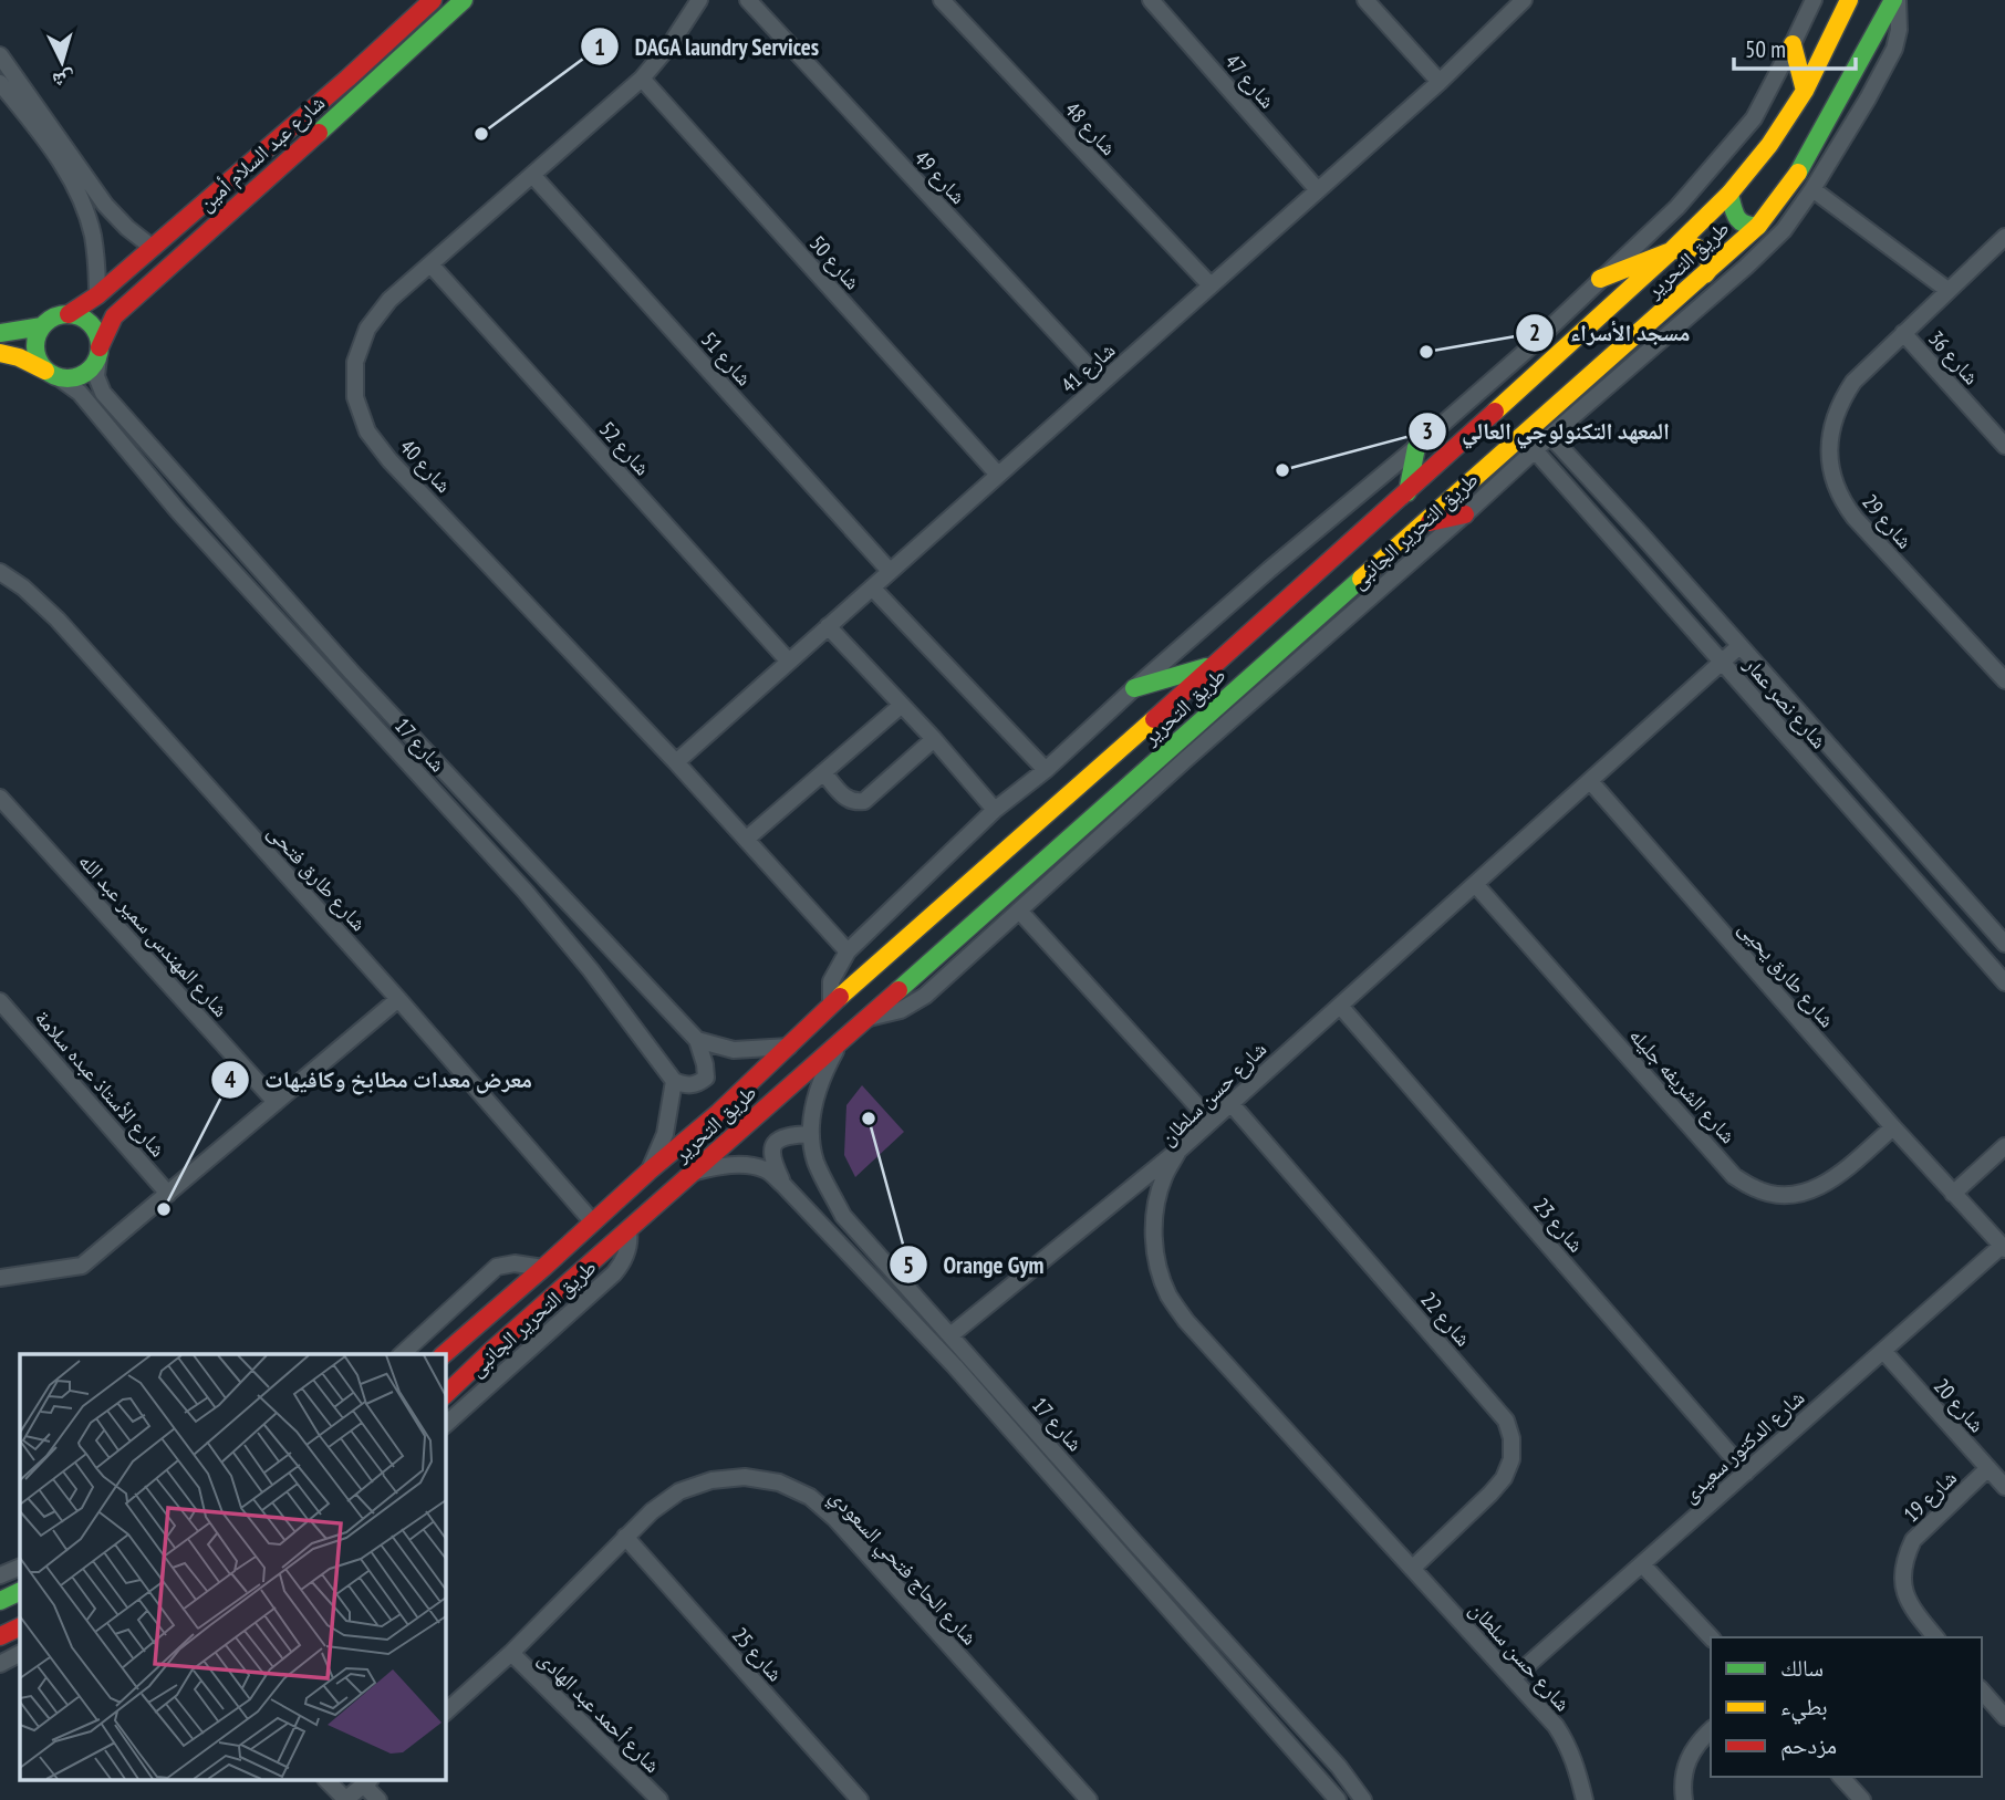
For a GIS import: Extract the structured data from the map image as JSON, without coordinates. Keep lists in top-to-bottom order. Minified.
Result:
{"streets":{"street":["شارع 47","شارع 48","شارع عبد السلام أمين","شارع 49","طريق التحرير","شارع 50","شارع 36","شارع 51","شارع 41","شارع 52","شارع 40","شارع 29","طريق التحرير الجانبى","شارع نصر عمار","شارع 17","شارع طارق فتحى","شارع المهندس سمير عبد الله","شارع طارق يحيى","شارع الأستاذ عبده سلامة","شارع الشريفه جليله","شارع حسن سلطان","شارع 23","شارع 22","شارع 20","شارع الدكتور سعيدى","شارع 19","شارع الحاج فتحي السعودي","شارع 25","شارع أحمد عبد الهادى"]},"crossings":[["شارع 47","شارع 41"],["شارع 48","شارع 41"],["شارع عبد السلام أمين","شارع 17"],["شارع 49","شارع 41"],["طريق التحرير","طريق التحرير الجانبى"],["طريق التحرير","شارع 17"],["طريق التحرير","شارع طارق فتحى"],["شارع 50","شارع 41"],["شارع 50","شارع 40"],["شارع 36","شارع 29"],["شارع 51","شارع 41"],["شارع 51","شارع 40"],["شارع 41","شارع 52"],["شارع 41","شارع 40"],["شارع 52","شارع 40"],["طريق التحرير الجانبى","شارع نصر عمار"],["شارع نصر عمار","شارع حسن سلطان"],["شارع طارق يحيى","شارع الشريفه جليله"],["شارع طارق يحيى","شارع حسن سلطان"],["شارع طارق يحيى","شارع الدكتور سعيدى"],["شارع الشريفه جليله","شارع حسن سلطان"],["شارع حسن سلطان","شارع 23"],["شارع حسن سلطان","شارع 22"],["شارع حسن سلطان","شارع الدكتور سعيدى"],["شارع 23","شارع الدكتور سعيدى"],["شارع 20","شارع الدكتور سعيدى"],["شارع 20","شارع 19"],["شارع الحاج فتحي السعودي","شارع 25"],["شارع الحاج فتحي السعودي","شارع أحمد عبد الهادى"]],"places":["DAGA laundry Services","مسجد الأسراء","المعهد التكنولوجي العالي","Orange Gym","معرض معدات مطابخ وكافيهات"],"legend":["سالك","بطيء","مزدحم"],"scale_bar":"50 m","north":"bottom"}
